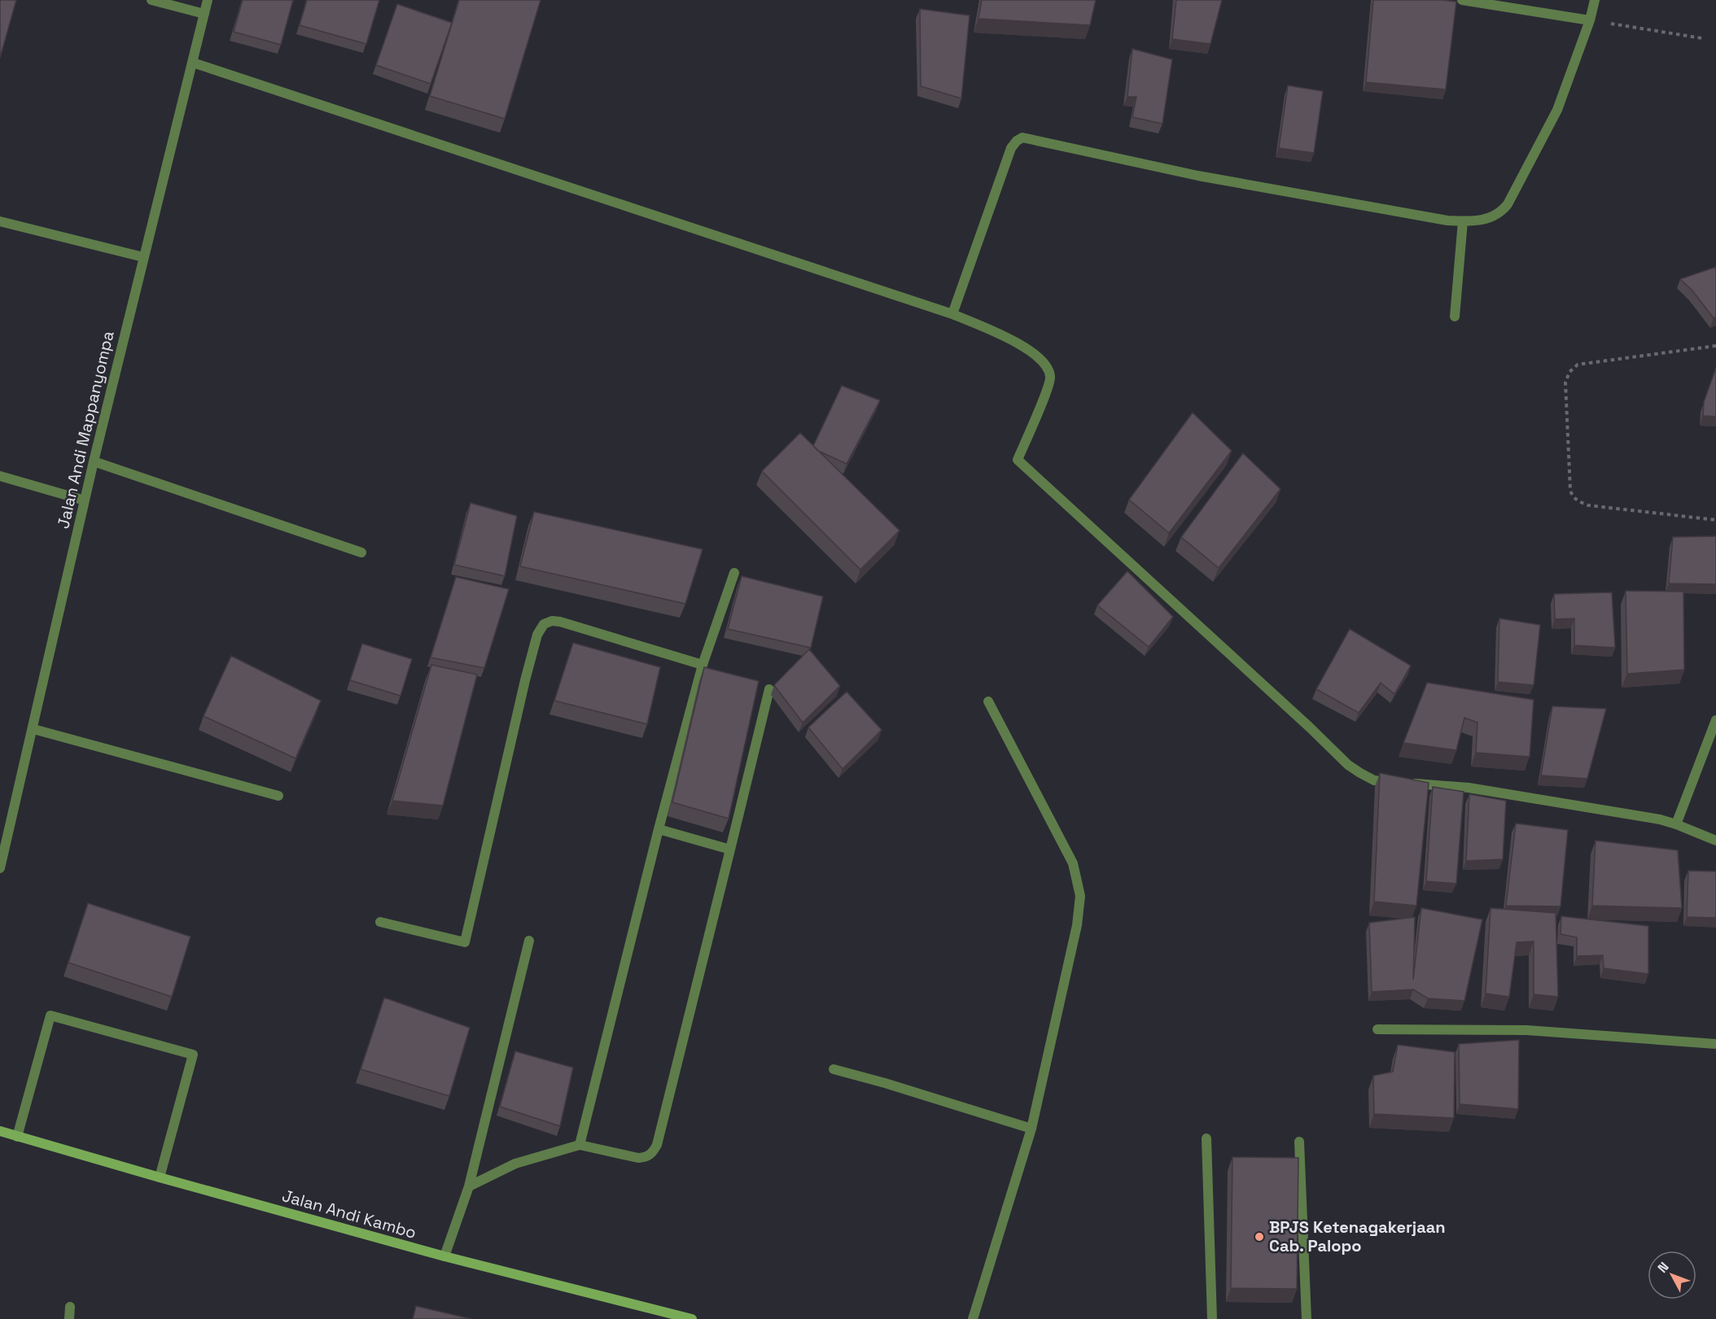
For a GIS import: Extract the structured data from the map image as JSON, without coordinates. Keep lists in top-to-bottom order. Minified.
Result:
{"streets":{"street":["Jalan Andi Mappanyompa","Jalan Andi Kambo"]},"places":["BPJS Ketenagakerjaan Cab. Palopo"],"north":"top left"}
